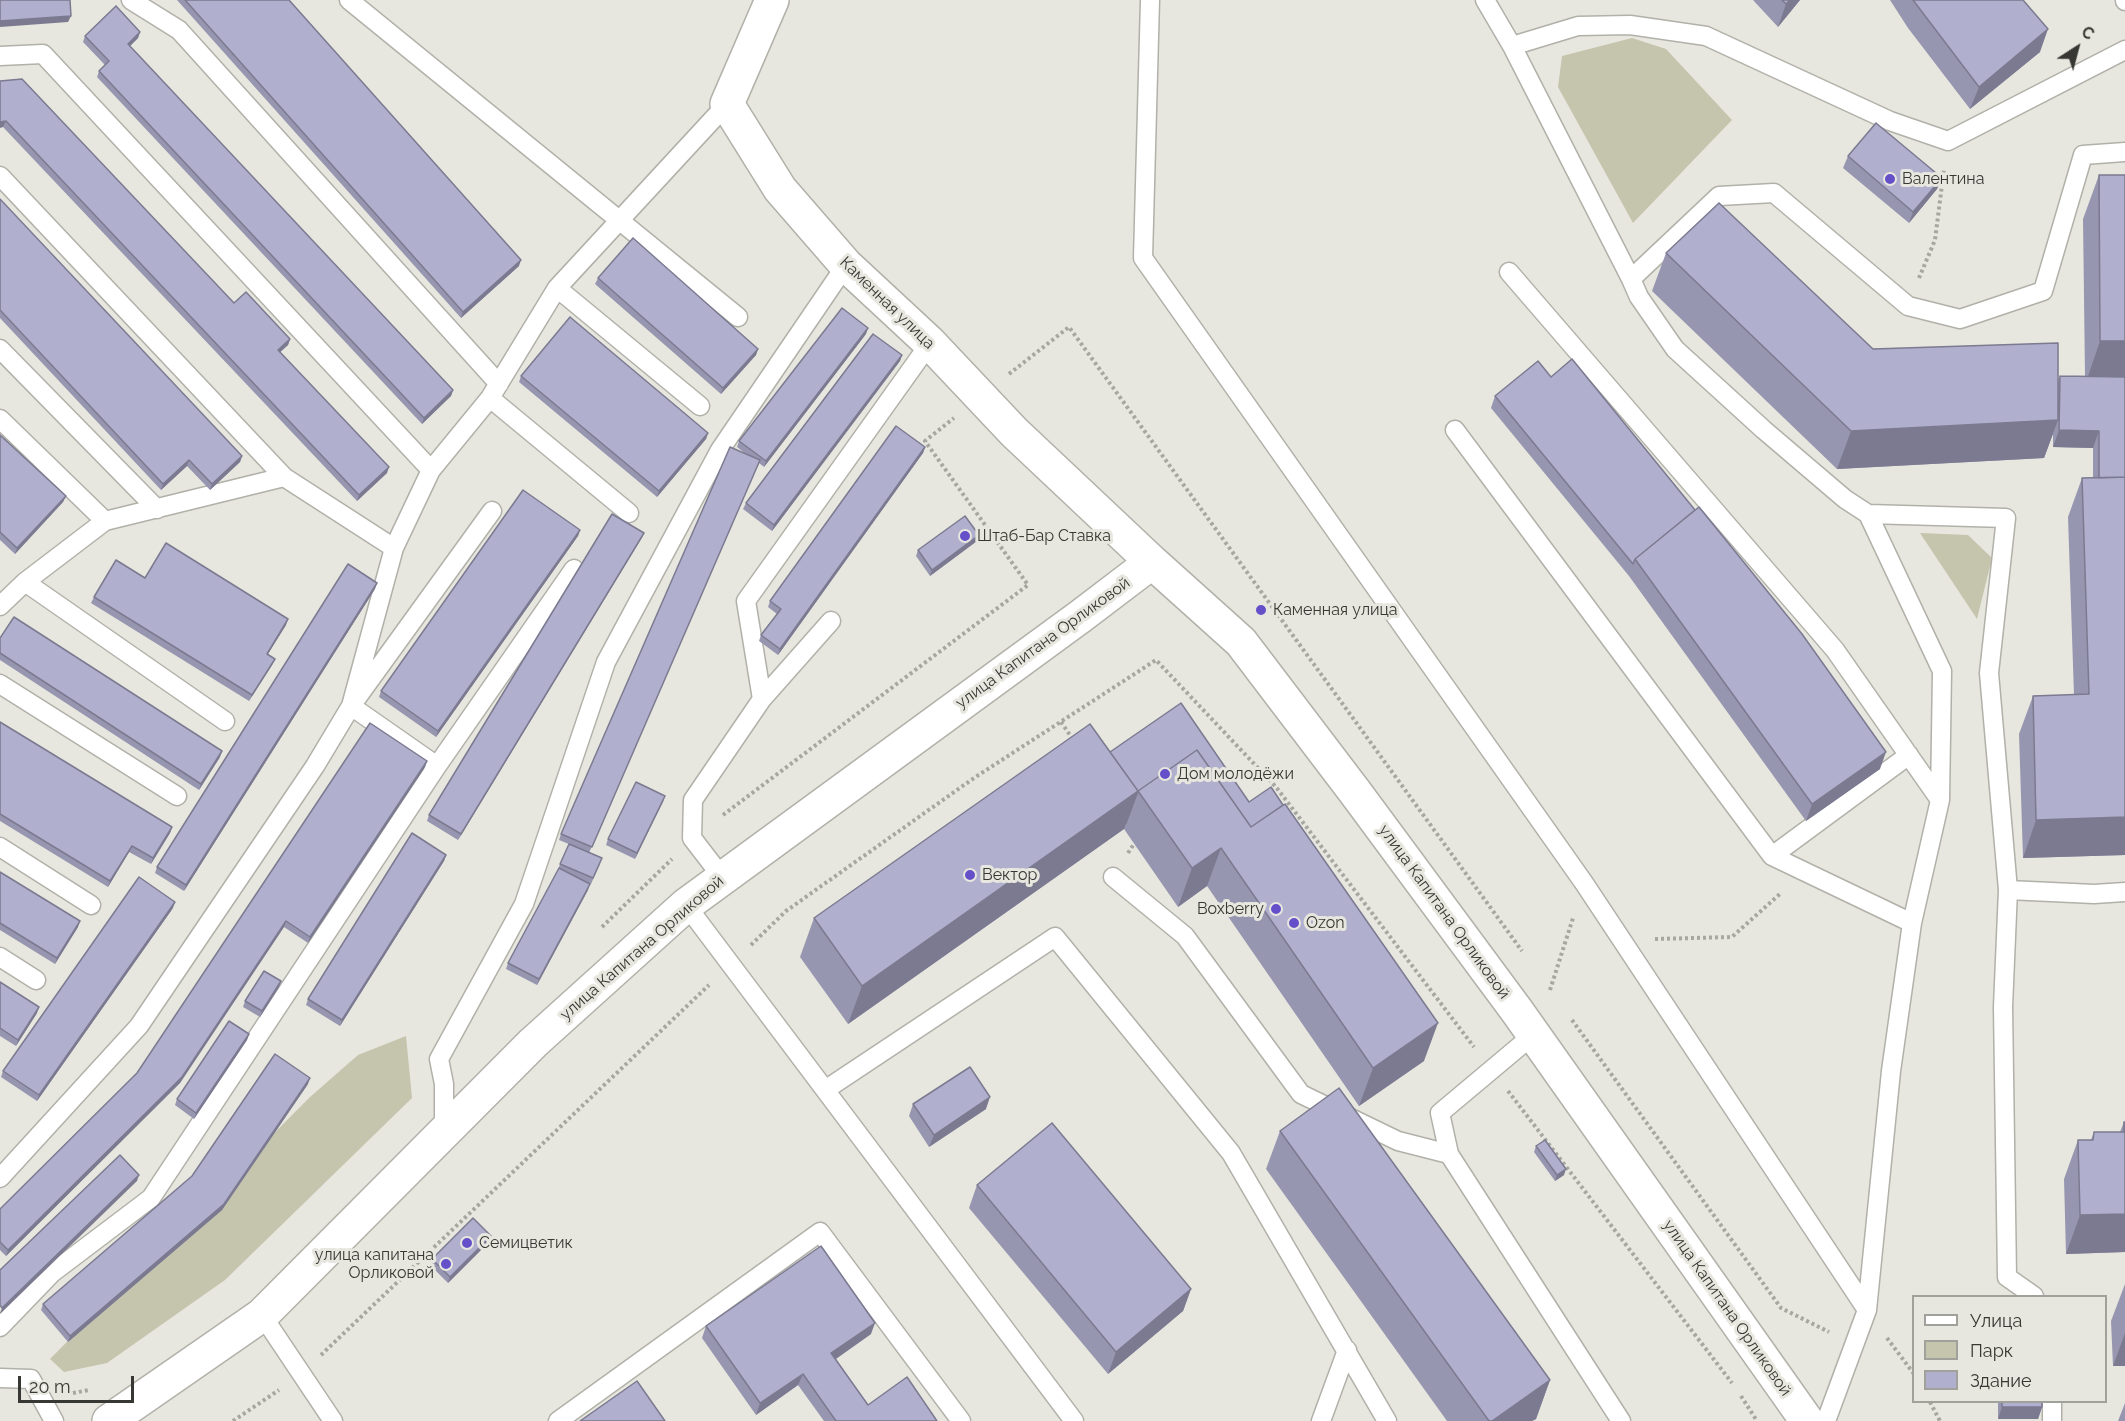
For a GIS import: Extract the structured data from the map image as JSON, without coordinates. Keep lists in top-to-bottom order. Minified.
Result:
{"streets":{"street":["Каменная улица","улица Капитана Орликовой"]},"crossings":[["Каменная улица","улица Капитана Орликовой"]],"places":["Валентина","Штаб-Бар Ставка","Каменная улица","Дом молодёжи","Вектор","Boxberry","Ozon","Семицветик","улица капитана Орликовой"],"legend":["Улица","Парк","Здание"],"scale_bar":"20 m","north":"top right"}
